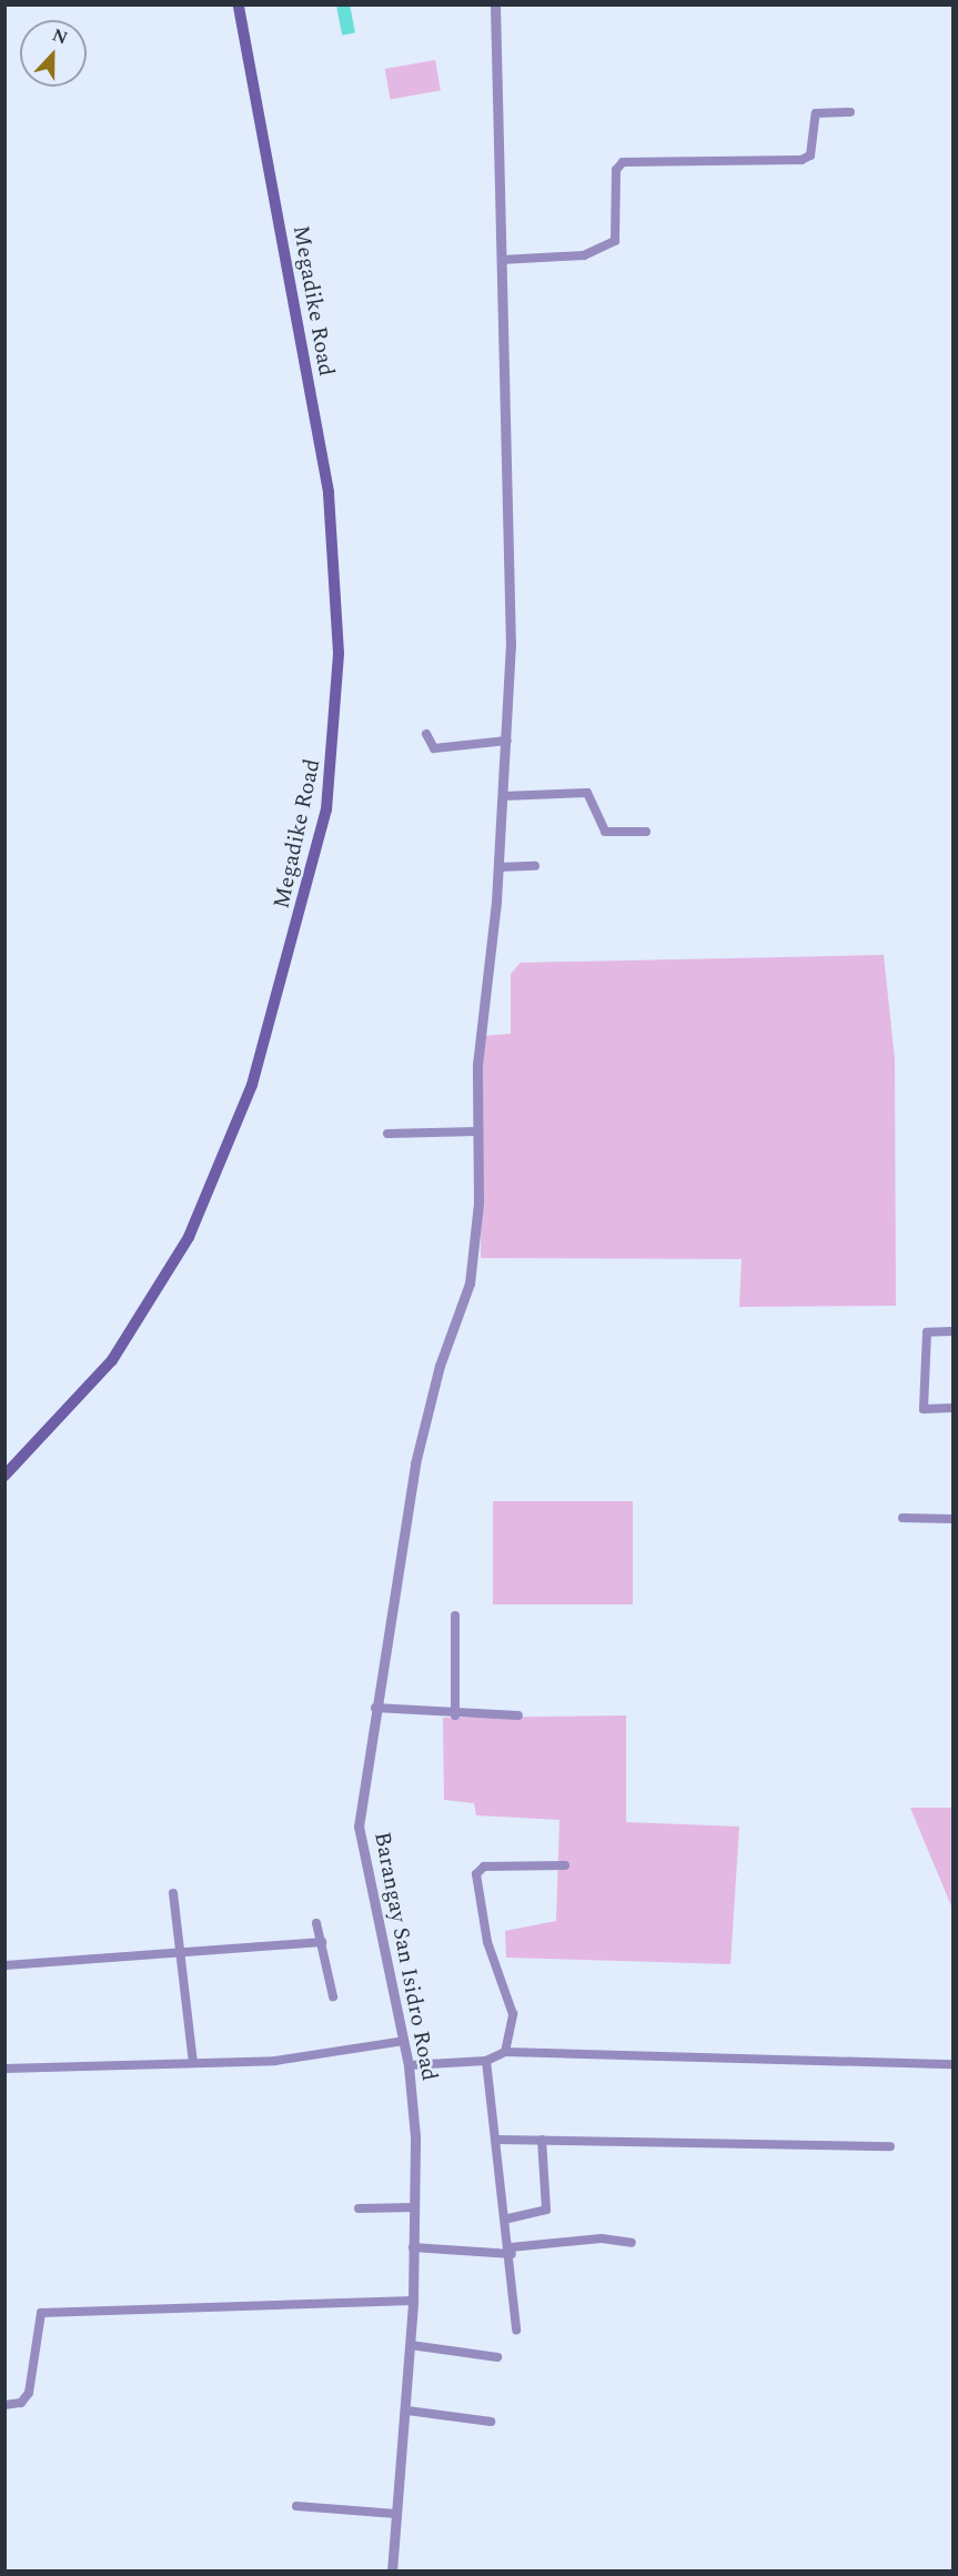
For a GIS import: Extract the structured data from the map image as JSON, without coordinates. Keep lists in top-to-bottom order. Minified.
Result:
{"streets":{"main road":["Megadike Road"],"street":["Barangay San Isidro Road"]},"north":"top"}
